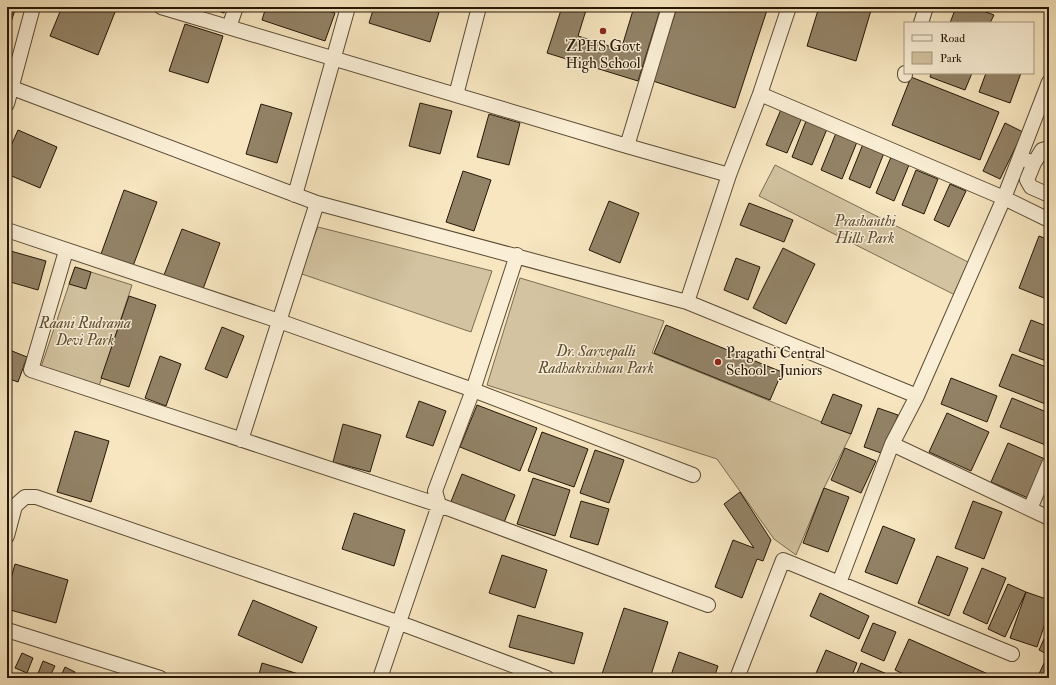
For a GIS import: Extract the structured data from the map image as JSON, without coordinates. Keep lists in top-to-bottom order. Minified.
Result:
{"parks":["Prashanthi Hills Park","Raani Rudrama Devi Park","Dr. Sarvepalli Radhakrishnan Park"],"places":["ZPHS Govt High School","Pragathi Central School - Juniors"],"legend":["Road","Park"]}
